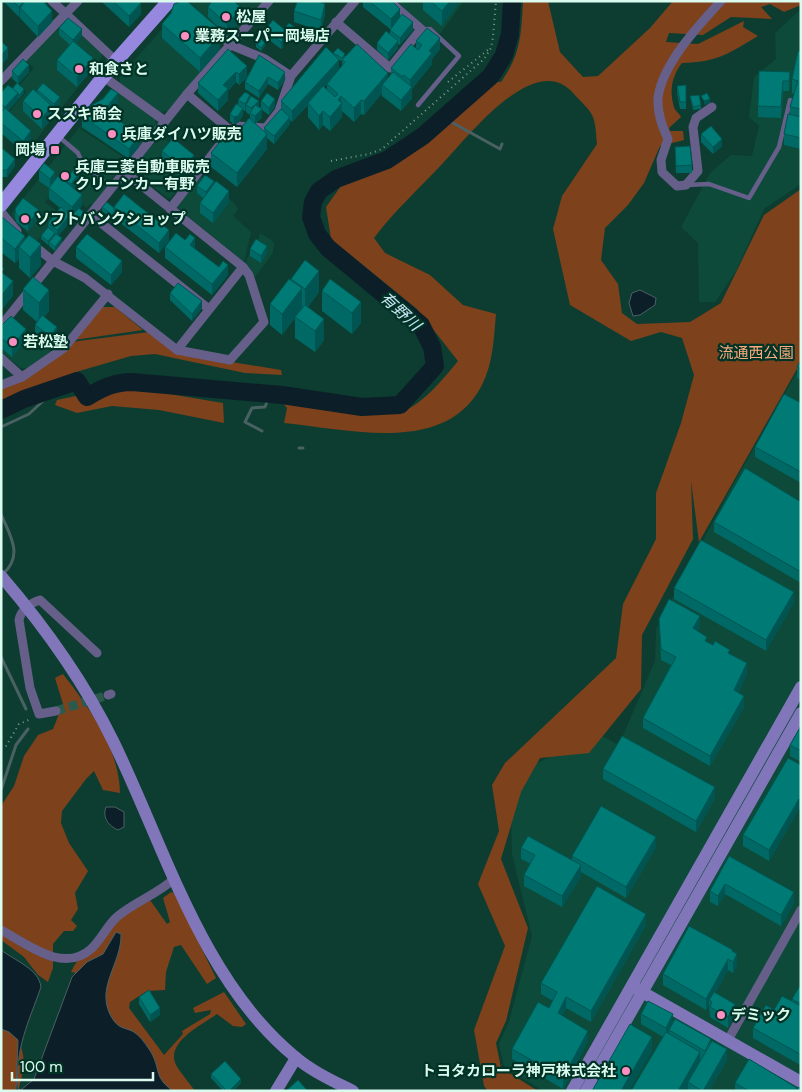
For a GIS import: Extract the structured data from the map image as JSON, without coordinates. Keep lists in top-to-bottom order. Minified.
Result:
{"water":["有野川"],"parks":["流通西公園"],"places":{"other":["松屋","業務スーパー岡場店","和食さと","スズキ商会","兵庫ダイハツ販売","兵庫三菱自動車販売 クリーンカー有野","ソフトバンクショップ","若松塾","デミック","トヨタカローラ神戸株式会社"],"transit":["岡場"]},"scale_bar":"100 m"}
